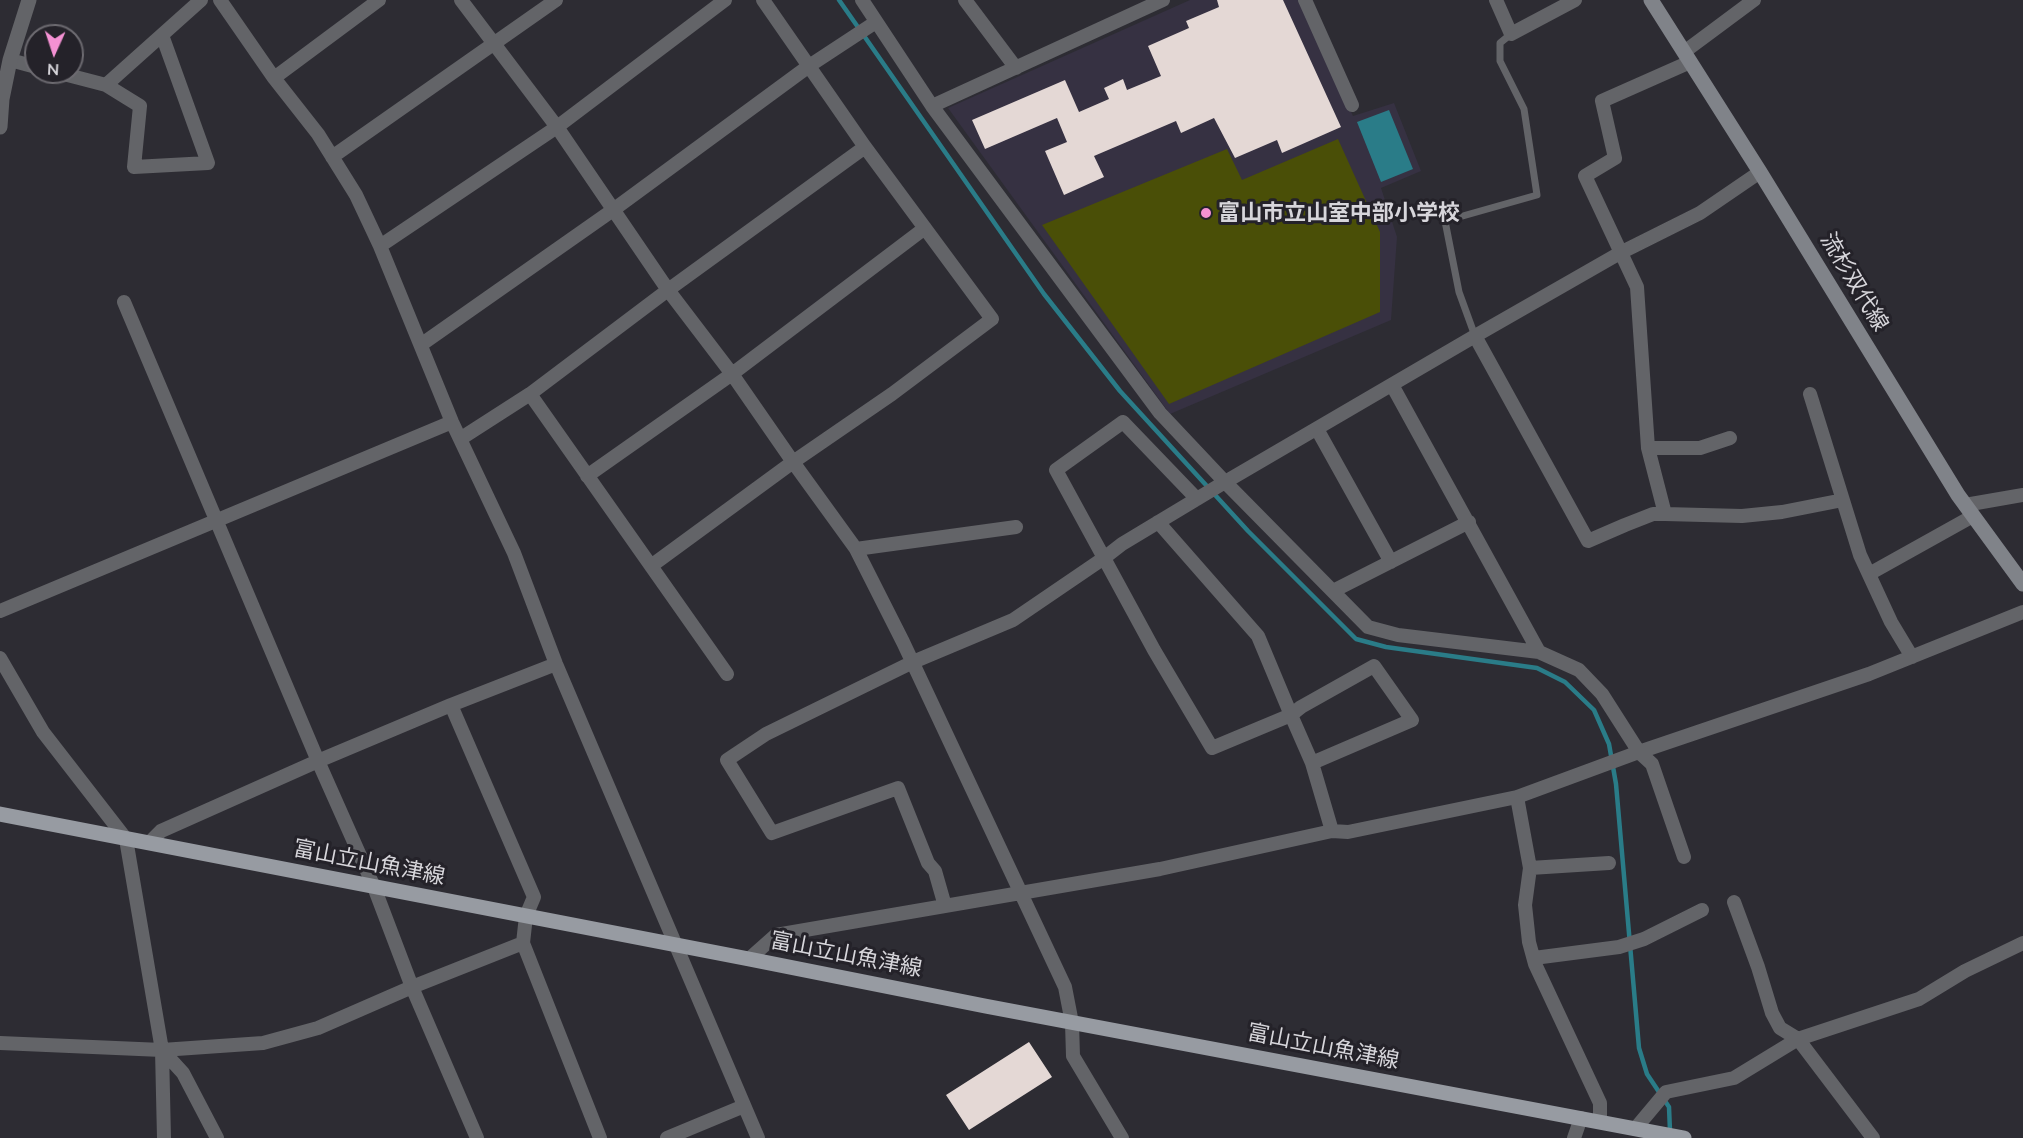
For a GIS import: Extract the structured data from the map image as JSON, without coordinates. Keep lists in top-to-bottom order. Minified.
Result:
{"streets":{"main road":["流杉双代線","富山立山魚津線"]},"places":["富山市立山室中部小学校"],"north":"bottom"}
